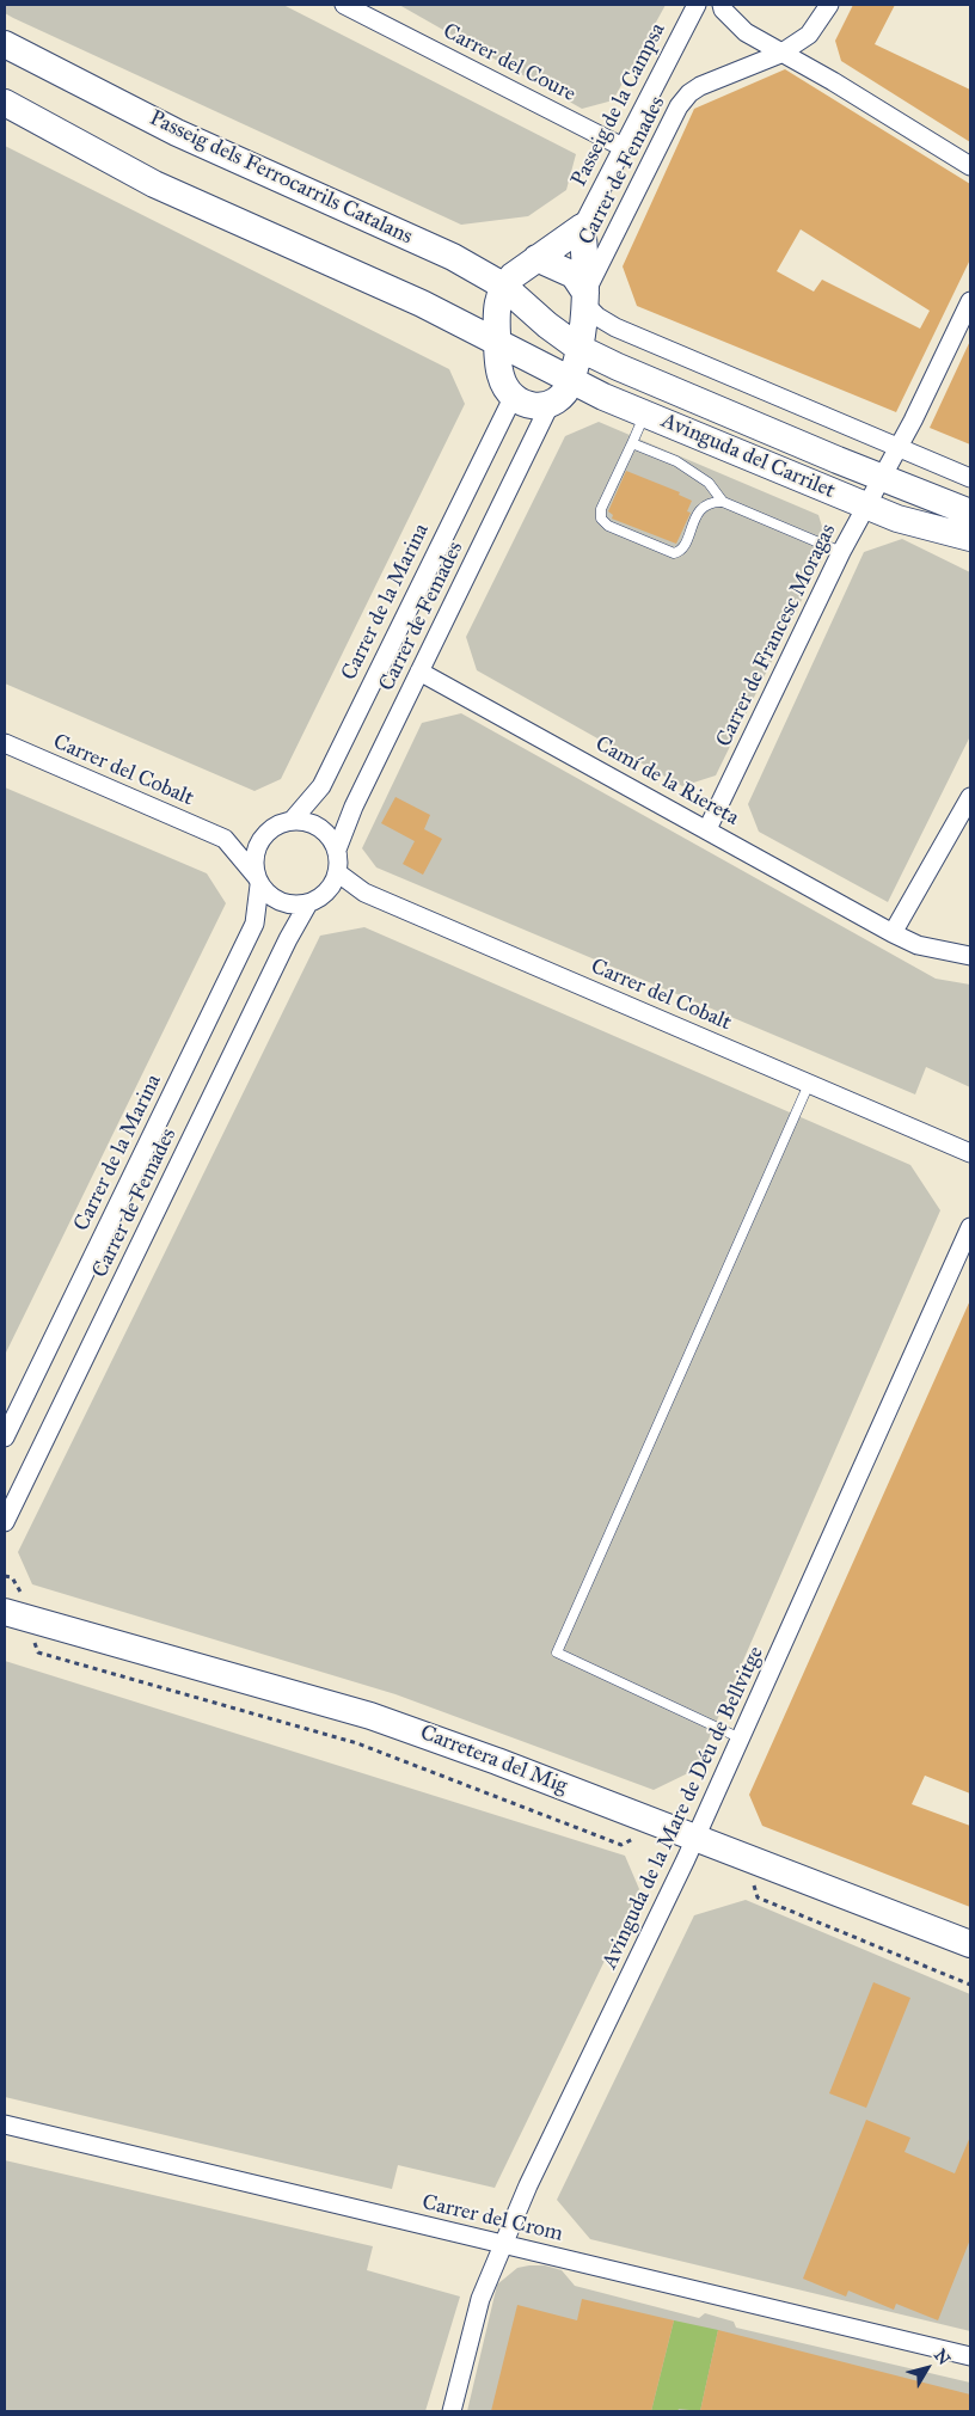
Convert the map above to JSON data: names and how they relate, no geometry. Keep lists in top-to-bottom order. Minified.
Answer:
{"streets":{"main road":["Passeig dels Ferrocarrils Catalans","Avinguda del Carrilet","Carretera del Mig"],"street":["Carrer del Coure","Passeig de la Campsa","Carrer de Femades","Carrer de la Marina","Carrer de Francesc Moragas","Carrer del Cobalt","Camí de la Riereta","Avinguda de la Mare de Déu de Bellvitge","Carrer del Crom"]},"crossings":[["Carrer del Coure","Passeig de la Campsa"],["Carrer de Femades","Carrer de la Marina"],["Carrer de Femades","Carrer del Cobalt"],["Carrer de Femades","Camí de la Riereta"],["Passeig dels Ferrocarrils Catalans","Avinguda del Carrilet"],["Avinguda del Carrilet","Carrer de Francesc Moragas"],["Carrer de la Marina","Carrer del Cobalt"],["Carrer de Francesc Moragas","Camí de la Riereta"],["Carretera del Mig","Avinguda de la Mare de Déu de Bellvitge"],["Avinguda de la Mare de Déu de Bellvitge","Carrer del Crom"]],"north":"top right"}
